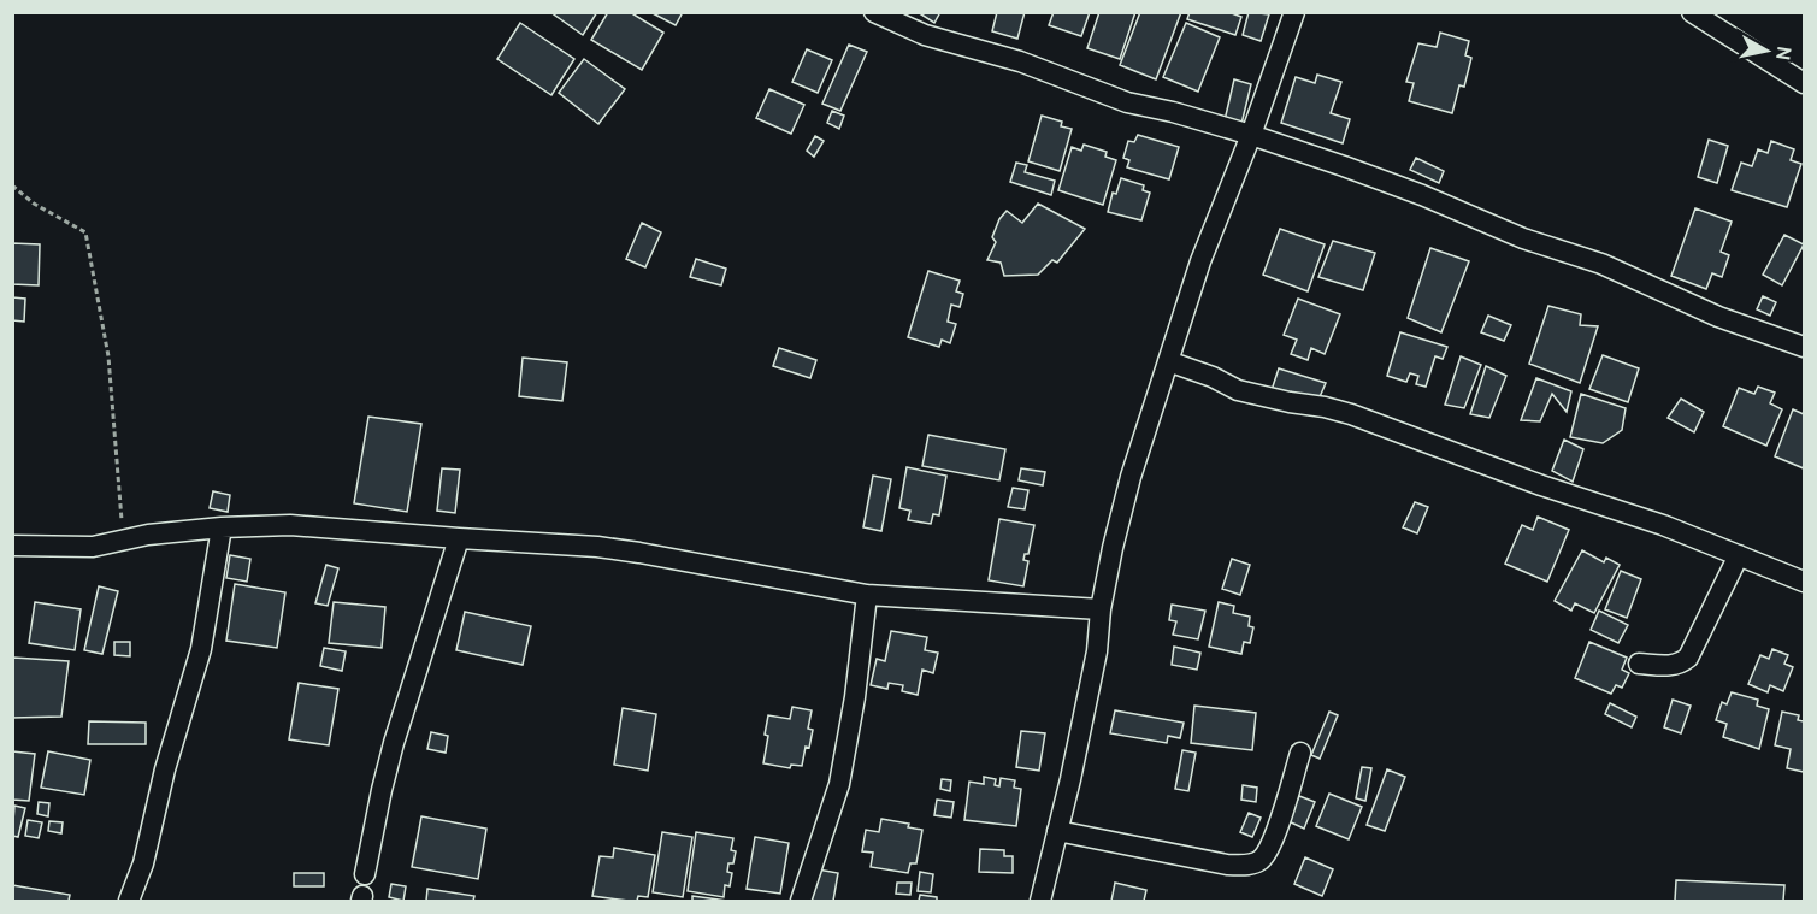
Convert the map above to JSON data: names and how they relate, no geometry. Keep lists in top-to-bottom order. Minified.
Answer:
{"north":"right"}
